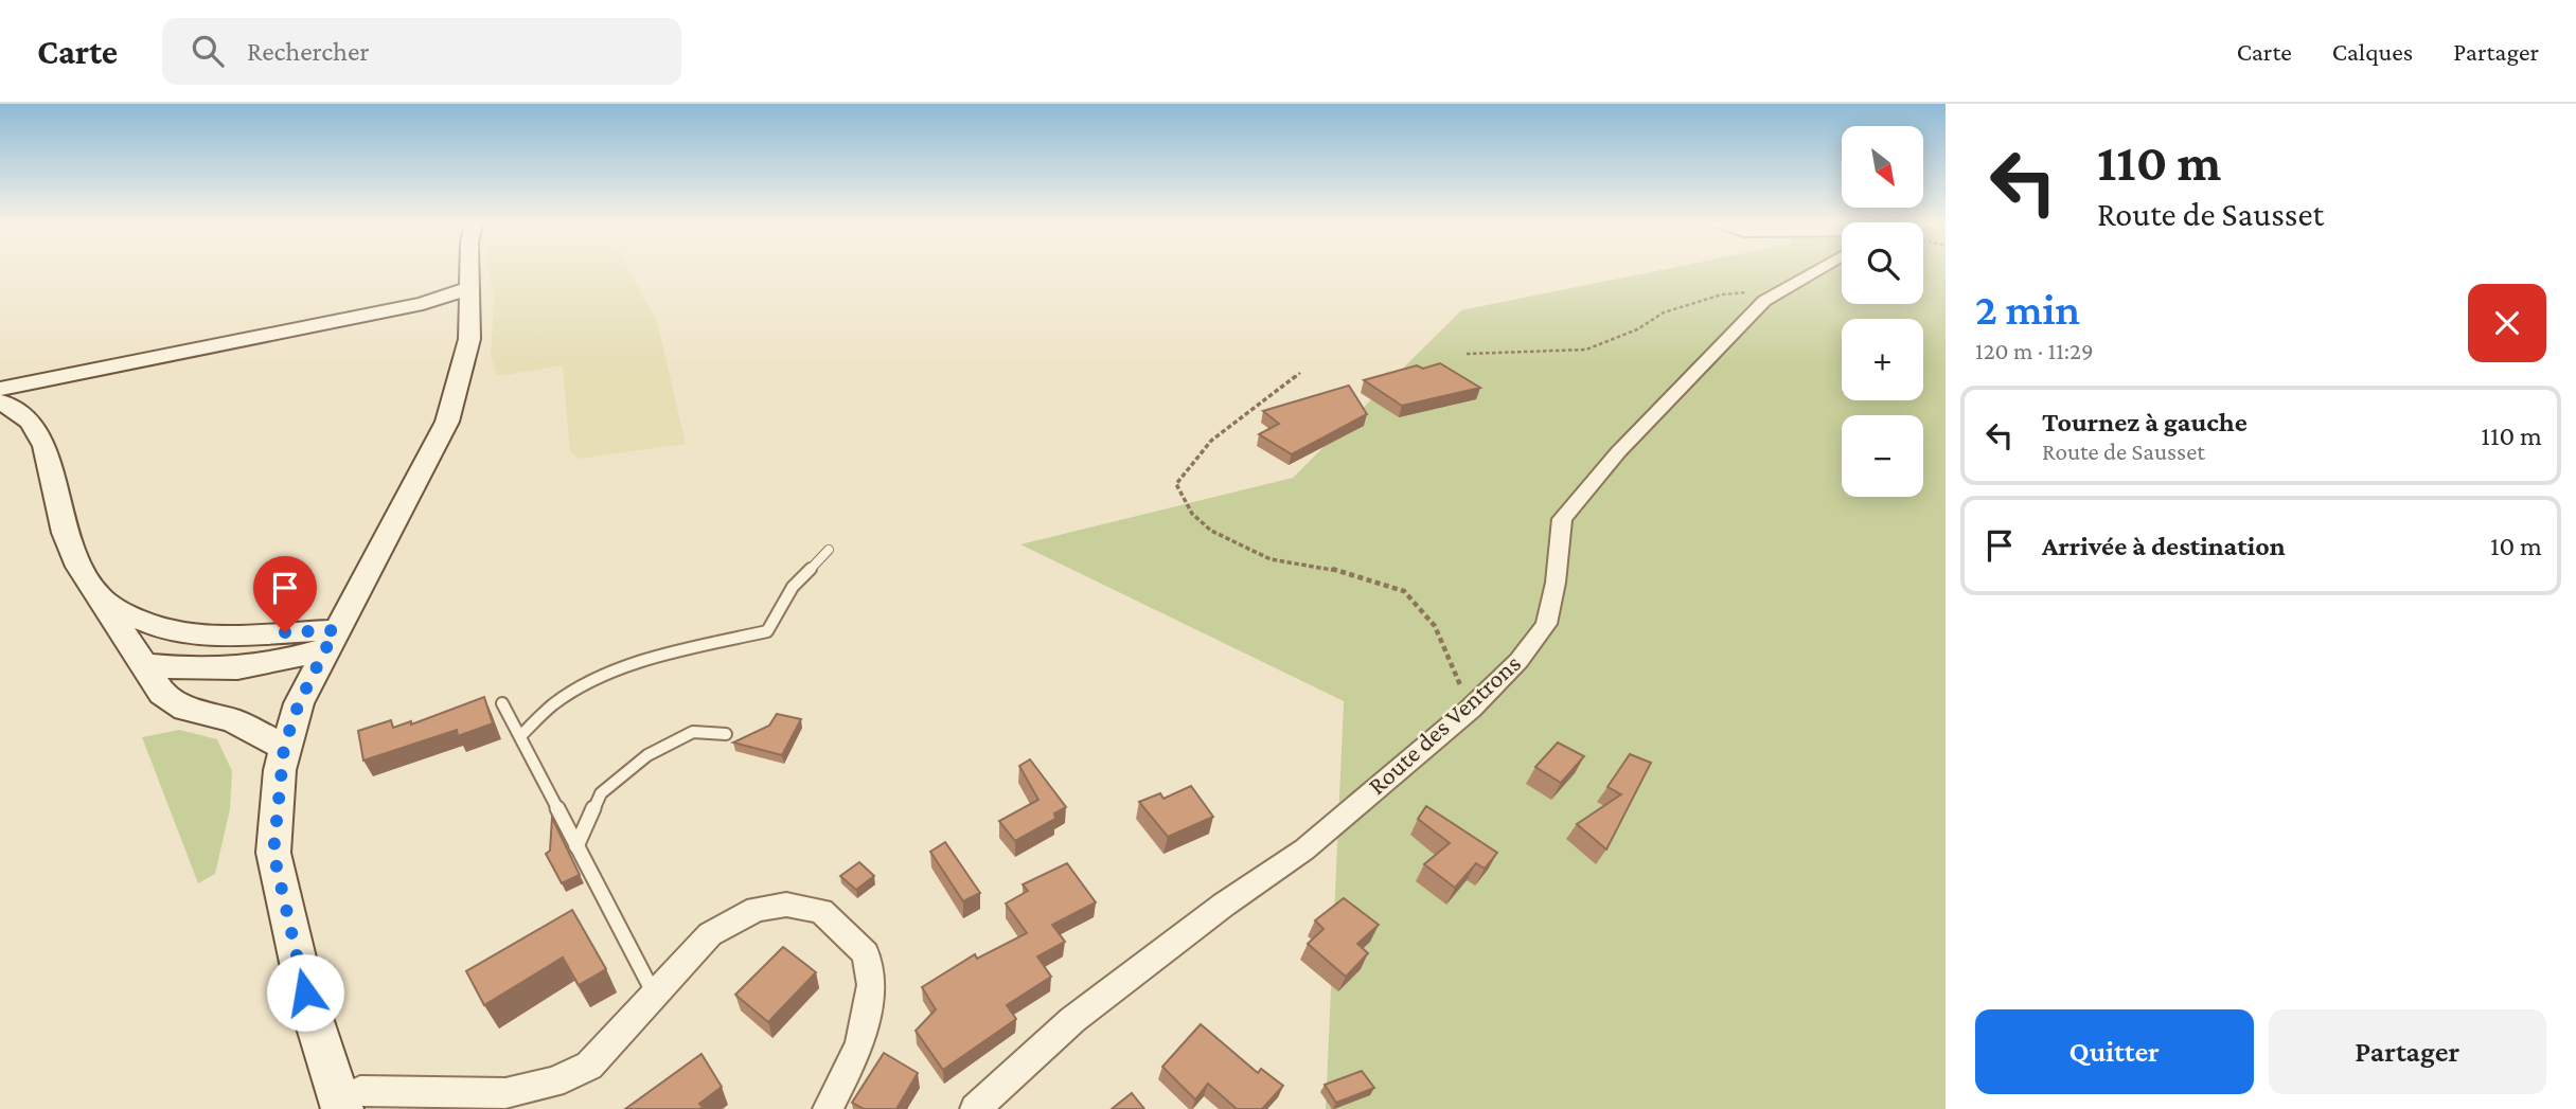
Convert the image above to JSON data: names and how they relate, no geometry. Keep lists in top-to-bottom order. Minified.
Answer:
{"streets":{"street":["Route des Ventrons"]},"north":"bottom right","page":{"header":"Carte","search":"Rechercher","nav":["Carte","Calques","Partager"],"turn":["110 m","Route de Sausset"],"map_buttons":["+","−"],"heading":["2 min","120 m · 11:29"],"list":[{"name":"Tournez à gauche","note":"Route de Sausset","value":"110 m"},{"name":"Arrivée à destination","value":"10 m"}],"buttons":["Quitter","Partager"]}}
